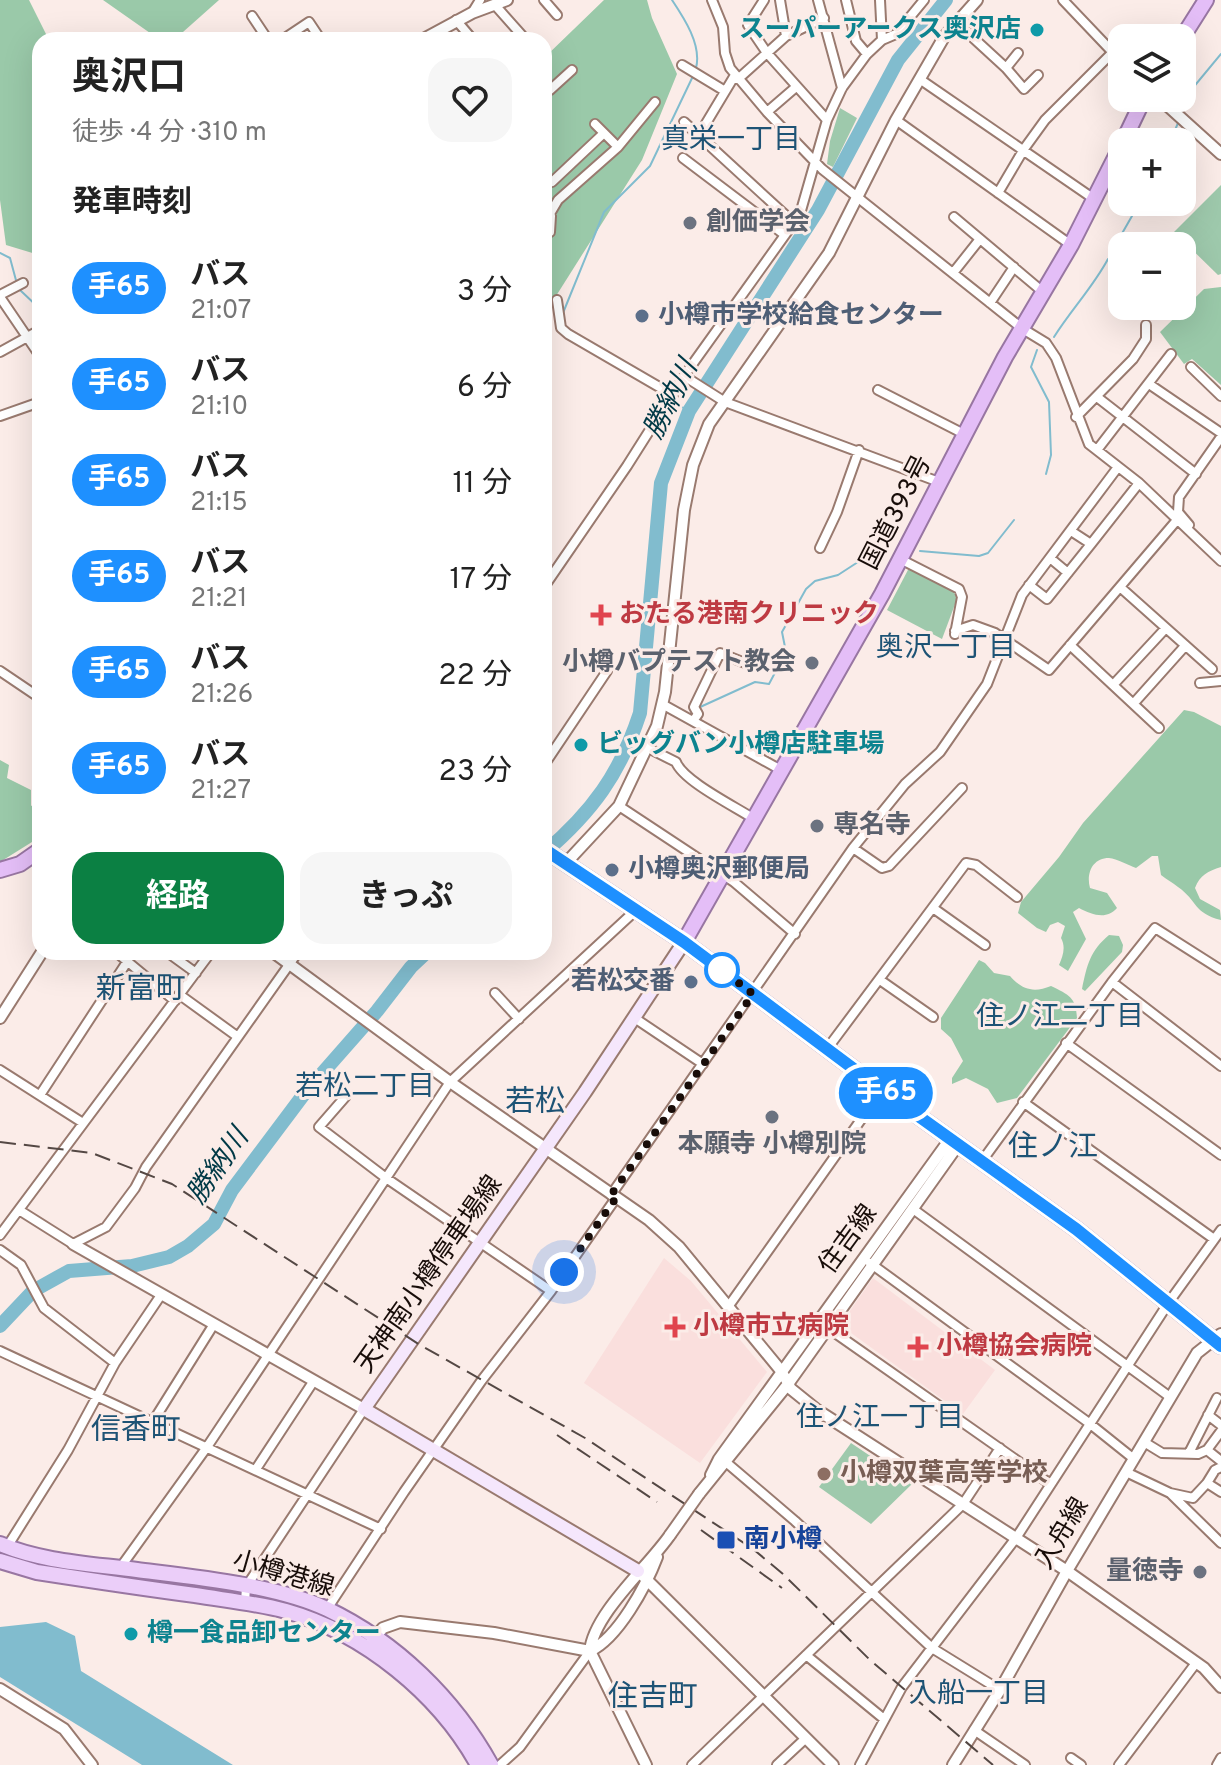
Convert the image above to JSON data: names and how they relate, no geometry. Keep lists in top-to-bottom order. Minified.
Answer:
{"streets":{"highway":["国道393号"],"main road":["天神南小樽停車場線","小樽港線"],"street":["住吉線","入舟線"]},"crossings":[["国道393号","天神南小樽停車場線"],["住吉線","天神南小樽停車場線"]],"districts":["真栄一丁目","奥沢一丁目","新富町","住ノ江二丁目","若松二丁目","若松","住ノ江","住ノ江一丁目","信香町","入船一丁目","住吉町"],"water":["勝納川"],"places":{"other":["スーパーアークス奥沢店","創価学会","小樽市学校給食センター","小樽バプテスト教会","ビッグバン小樽店駐車場","専名寺","小樽奥沢郵便局","若松交番","本願寺 小樽別院","小樽双葉高等学校","量徳寺","樽一食品卸センター"],"health":["おたる港南クリニック","小樽市立病院","小樽協会病院"],"transit":["南小樽"]},"lines":["bus line 手65"],"page":{"on_map":"手65","map_buttons":["+","−"],"heading":[["奥沢口","徒歩 · 4 分 · 310 m"],"発車時刻"],"list":[{"mark":"手65","name":"バス","note":"21:07","value":"3 分"},{"mark":"手65","name":"バス","note":"21:10","value":"6 分"},{"mark":"手65","name":"バス","note":"21:15","value":"11 分"},{"mark":"手65","name":"バス","note":"21:21","value":"17 分"},{"mark":"手65","name":"バス","note":"21:26","value":"22 分"},{"mark":"手65","name":"バス","note":"21:27","value":"23 分"}],"buttons":["経路","きっぷ"]}}
